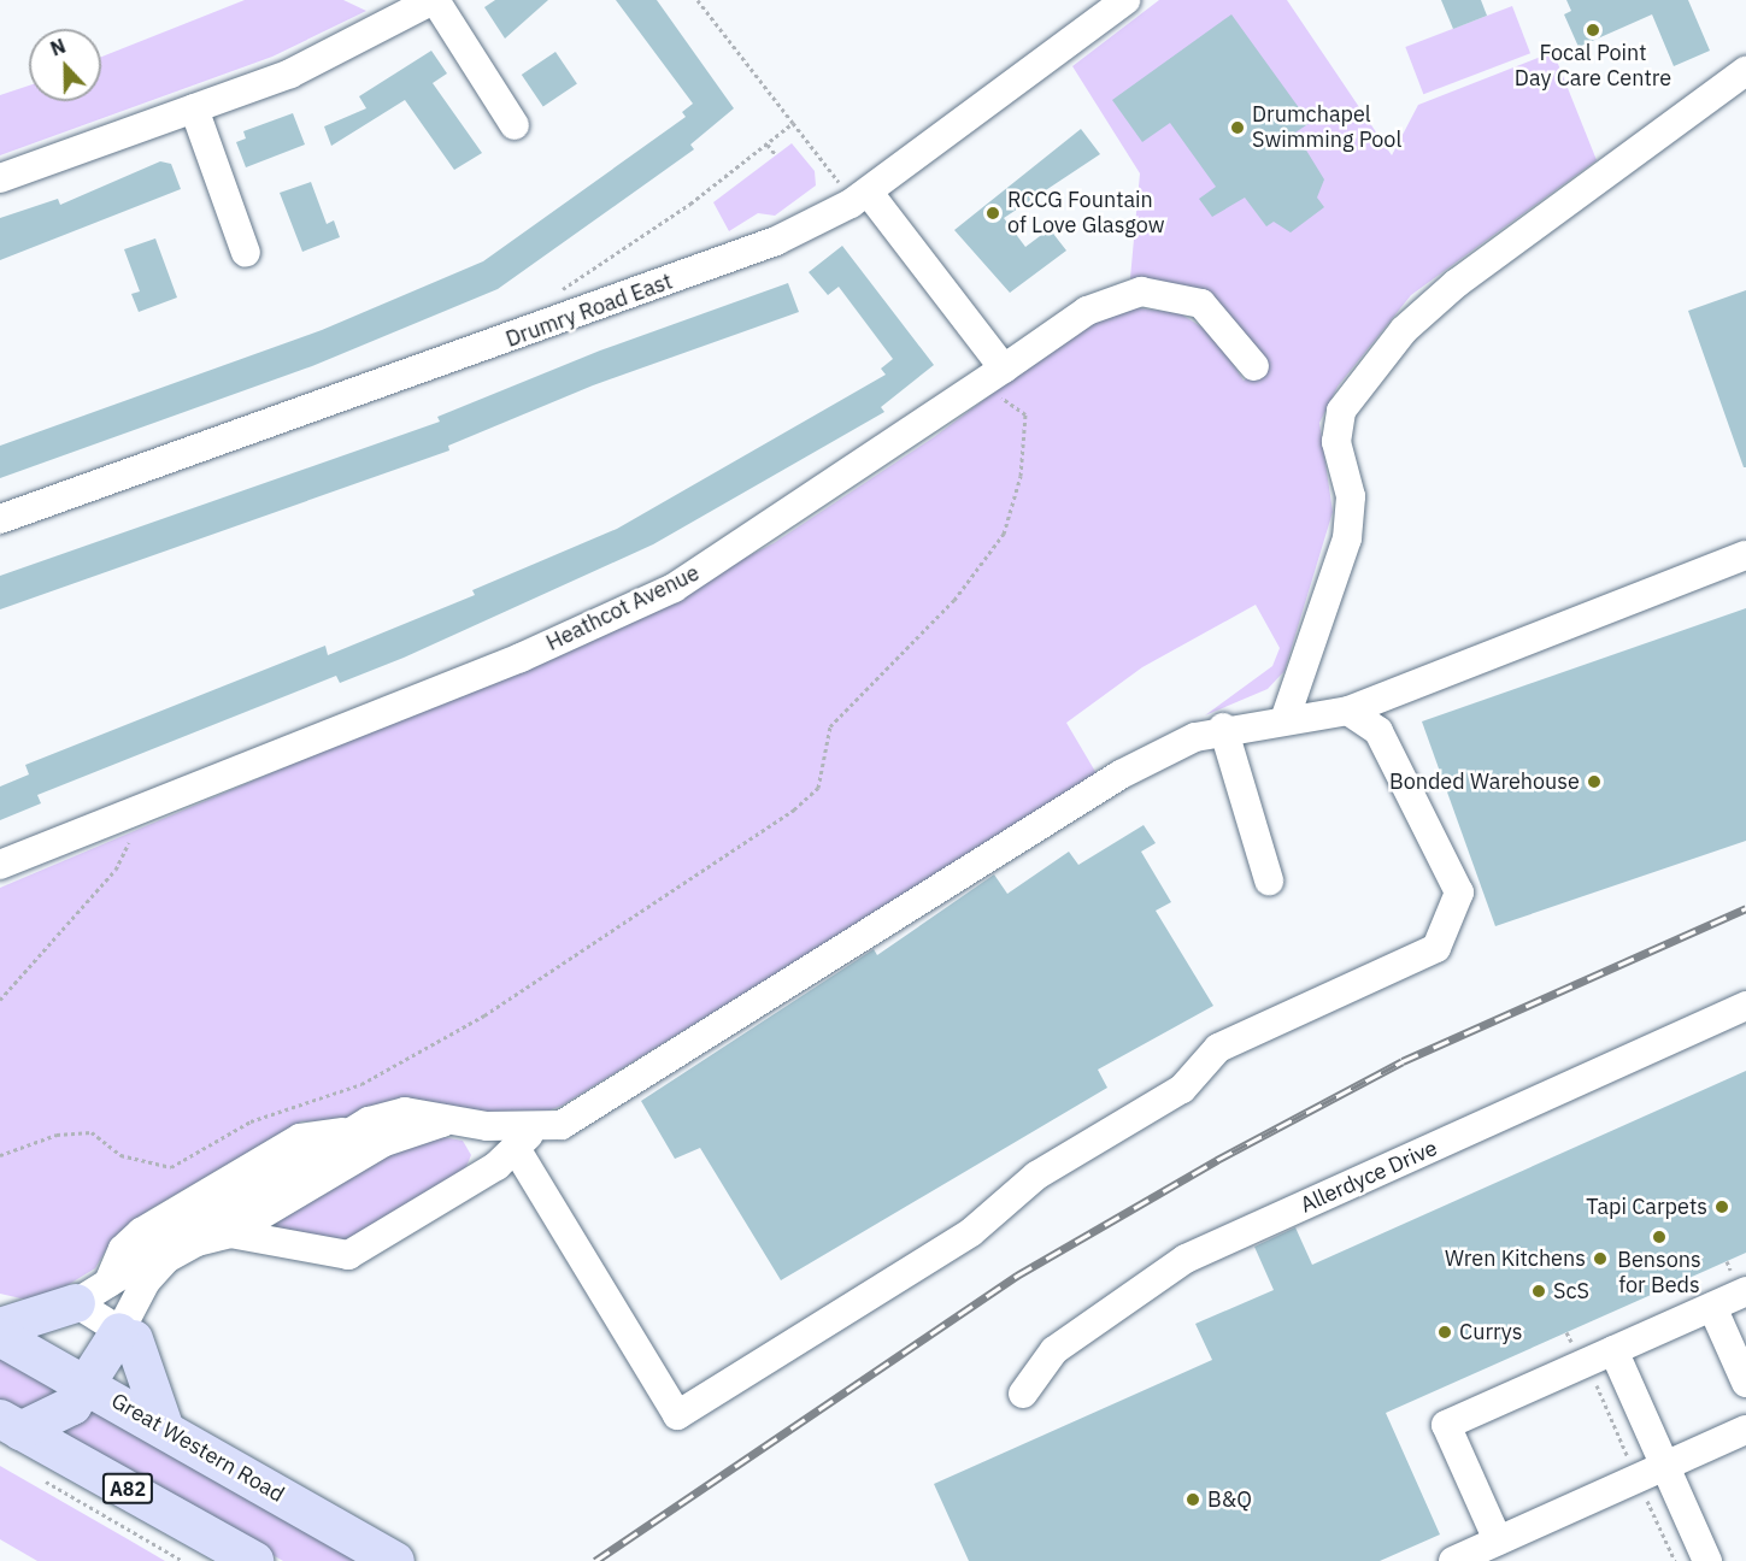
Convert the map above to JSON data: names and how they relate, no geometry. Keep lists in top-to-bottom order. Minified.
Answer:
{"streets":{"main road":["Great Western Road","A82"],"street":["Drumry Road East","Heathcot Avenue","Allerdyce Drive"]},"places":["Focal Point Day Care Centre","Drumchapel Swimming Pool","RCCG Fountain of Love Glasgow","Bonded Warehouse","Tapi Carpets","Bensons for Beds","Wren Kitchens","ScS","Currys","B&Q"],"north":"top"}
